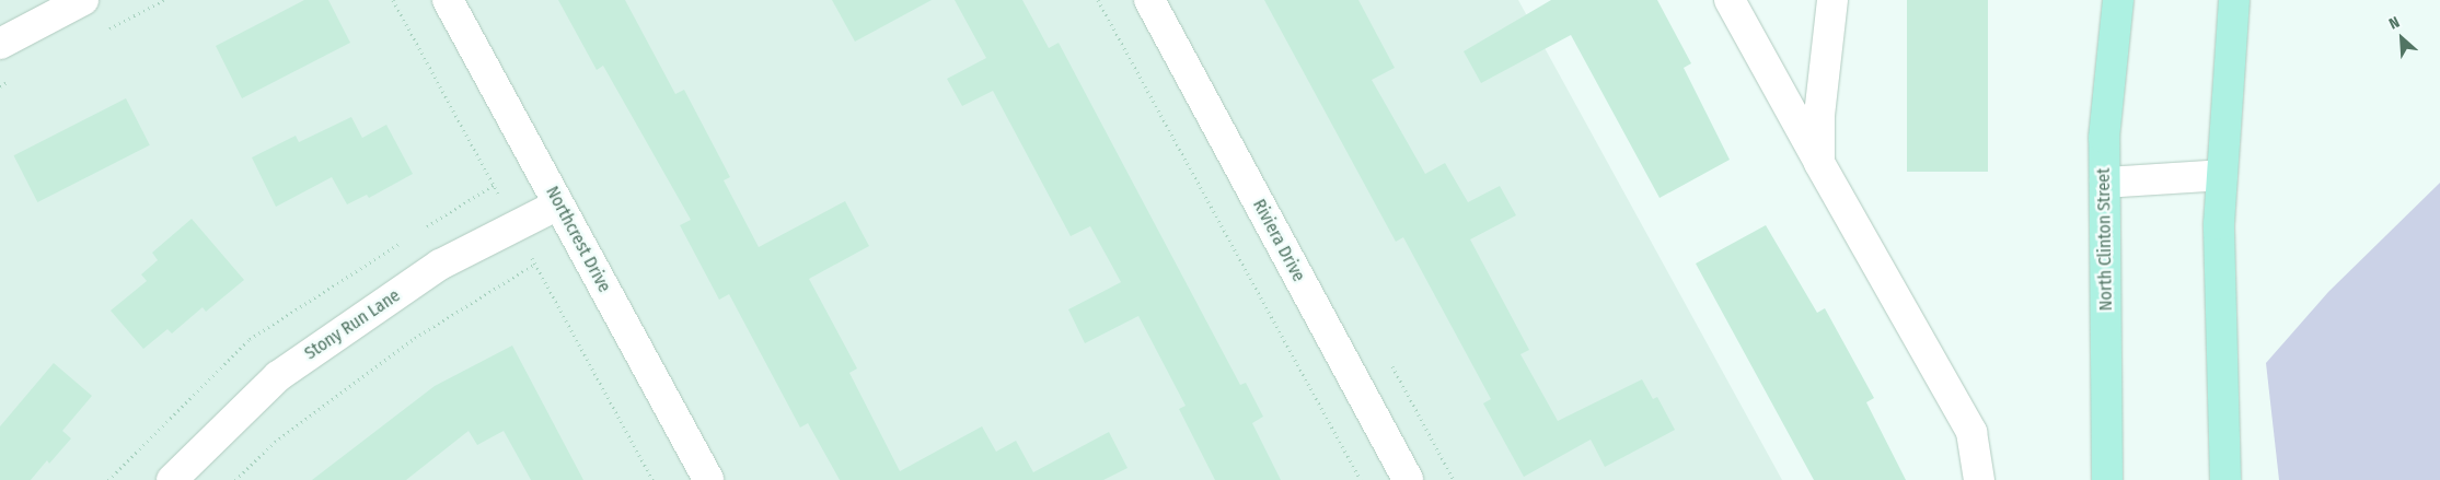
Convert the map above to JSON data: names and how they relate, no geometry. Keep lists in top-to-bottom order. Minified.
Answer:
{"streets":{"main road":["North Clinton Street"],"street":["Northcrest Drive","Riviera Drive","Stony Run Lane"]},"crossings":[["Northcrest Drive","Stony Run Lane"]],"north":"top left"}
